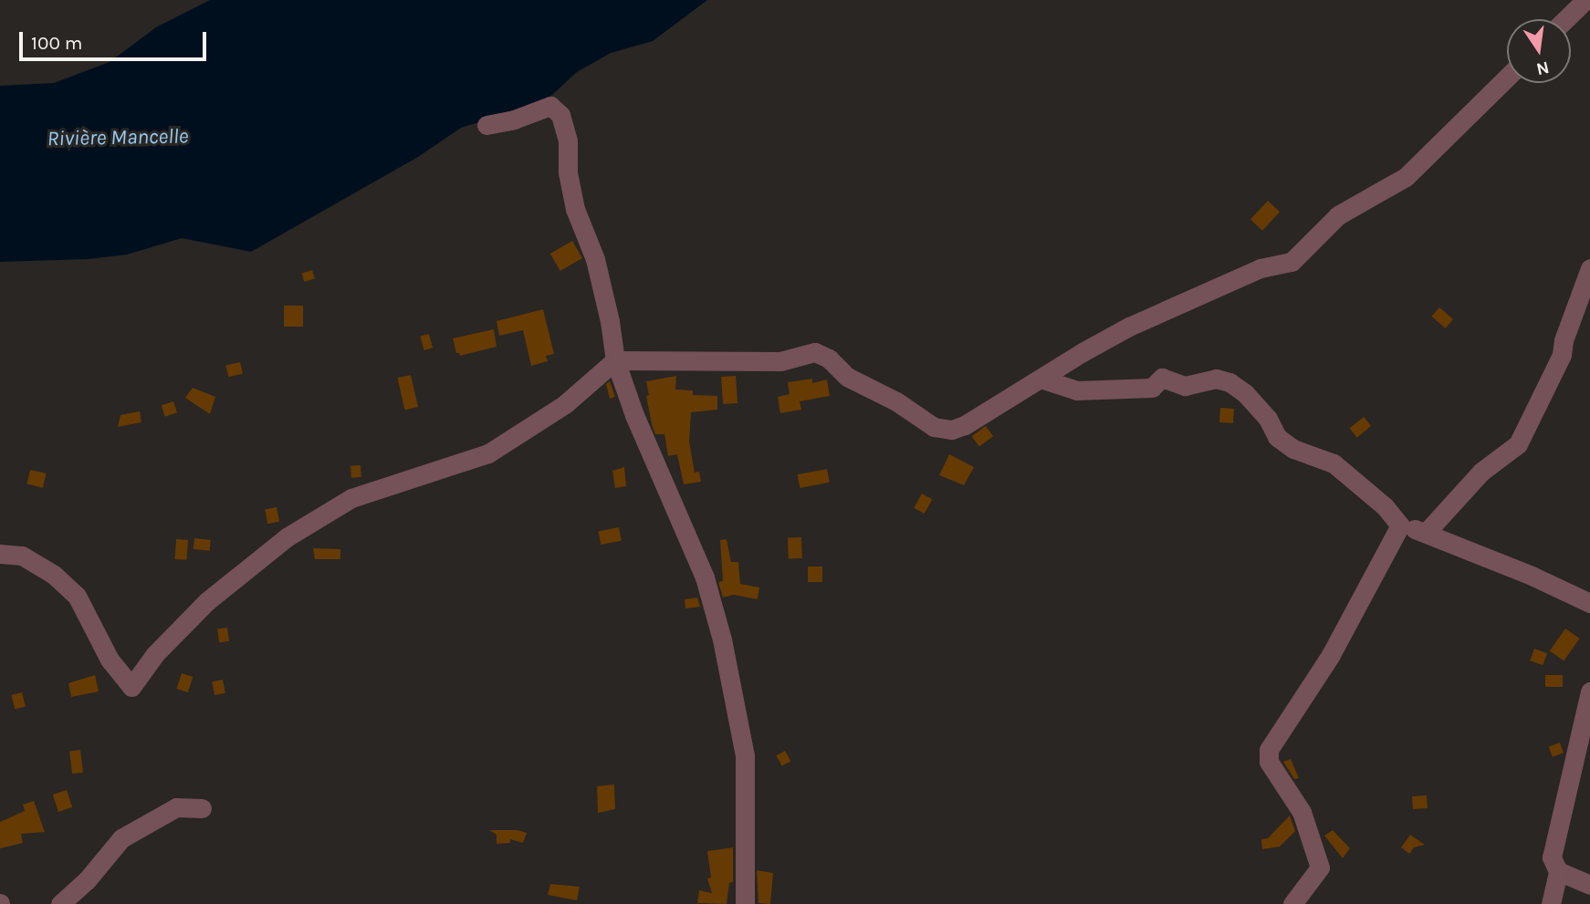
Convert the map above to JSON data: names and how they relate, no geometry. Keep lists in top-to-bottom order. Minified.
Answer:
{"water":["Rivière Mancelle"],"scale_bar":"100 m","north":"bottom"}
